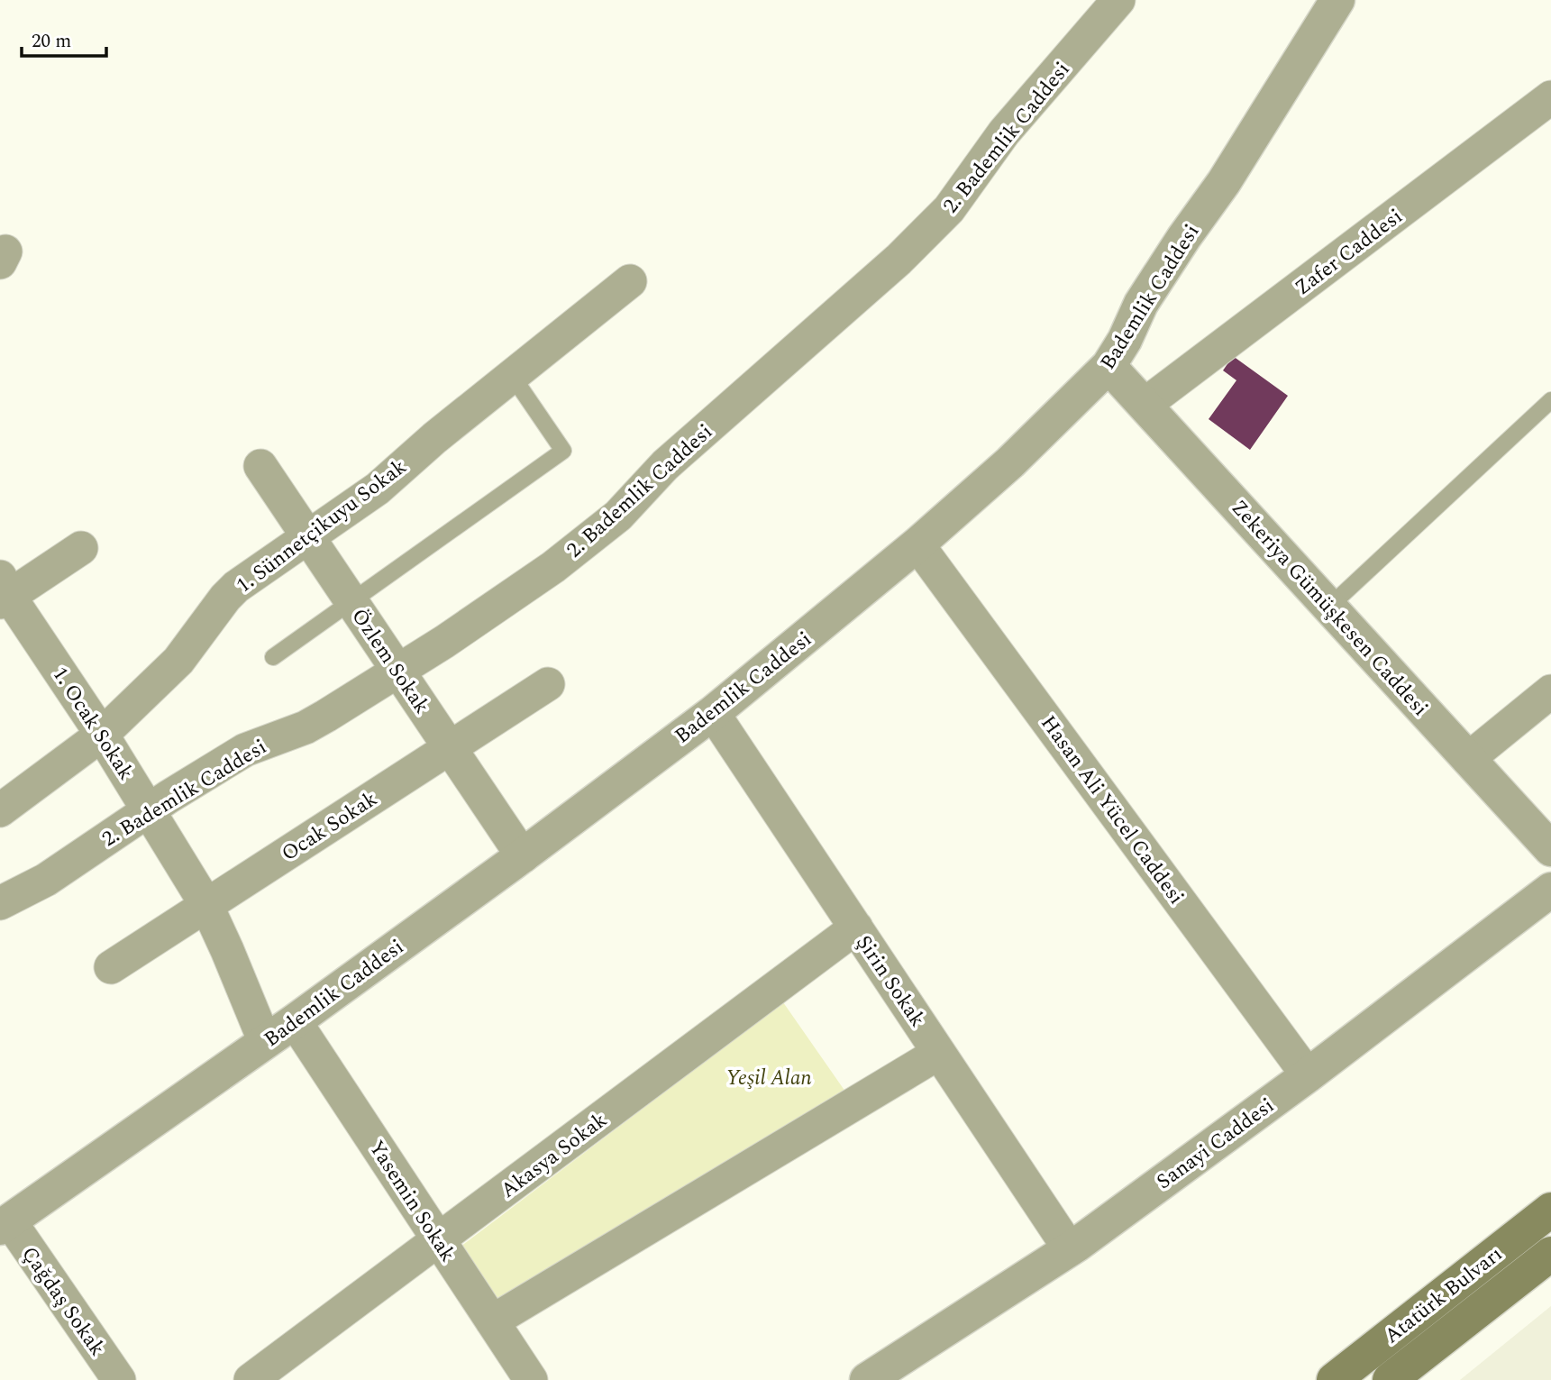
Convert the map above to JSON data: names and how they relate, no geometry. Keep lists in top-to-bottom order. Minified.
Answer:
{"streets":{"main road":["Atatürk Bulvarı"],"street":["2. Bademlik Caddesi","Zafer Caddesi","Bademlik Caddesi","1. Sünnetçikuyu Sokak","Zekeriya Gümüşkesen Caddesi","Özlem Sokak","1. Ocak Sokak","Hasan Ali Yücel Caddesi","Ocak Sokak","Şirin Sokak","Sanayi Caddesi","Akasya Sokak","Yasemin Sokak","Çağdaş Sokak"]},"crossings":[["2. Bademlik Caddesi","Özlem Sokak"],["2. Bademlik Caddesi","1. Ocak Sokak"],["Zafer Caddesi","Zekeriya Gümüşkesen Caddesi"],["Bademlik Caddesi","Zekeriya Gümüşkesen Caddesi"],["Bademlik Caddesi","Özlem Sokak"],["Bademlik Caddesi","1. Ocak Sokak"],["Bademlik Caddesi","Hasan Ali Yücel Caddesi"],["Bademlik Caddesi","Şirin Sokak"],["Bademlik Caddesi","Yasemin Sokak"],["Bademlik Caddesi","Çağdaş Sokak"],["1. Sünnetçikuyu Sokak","Özlem Sokak"],["1. Sünnetçikuyu Sokak","1. Ocak Sokak"],["Özlem Sokak","Ocak Sokak"],["1. Ocak Sokak","Ocak Sokak"],["Hasan Ali Yücel Caddesi","Sanayi Caddesi"],["Şirin Sokak","Sanayi Caddesi"],["Şirin Sokak","Akasya Sokak"],["Akasya Sokak","Yasemin Sokak"]],"parks":["Yeşil Alan"],"scale_bar":"20 m"}
